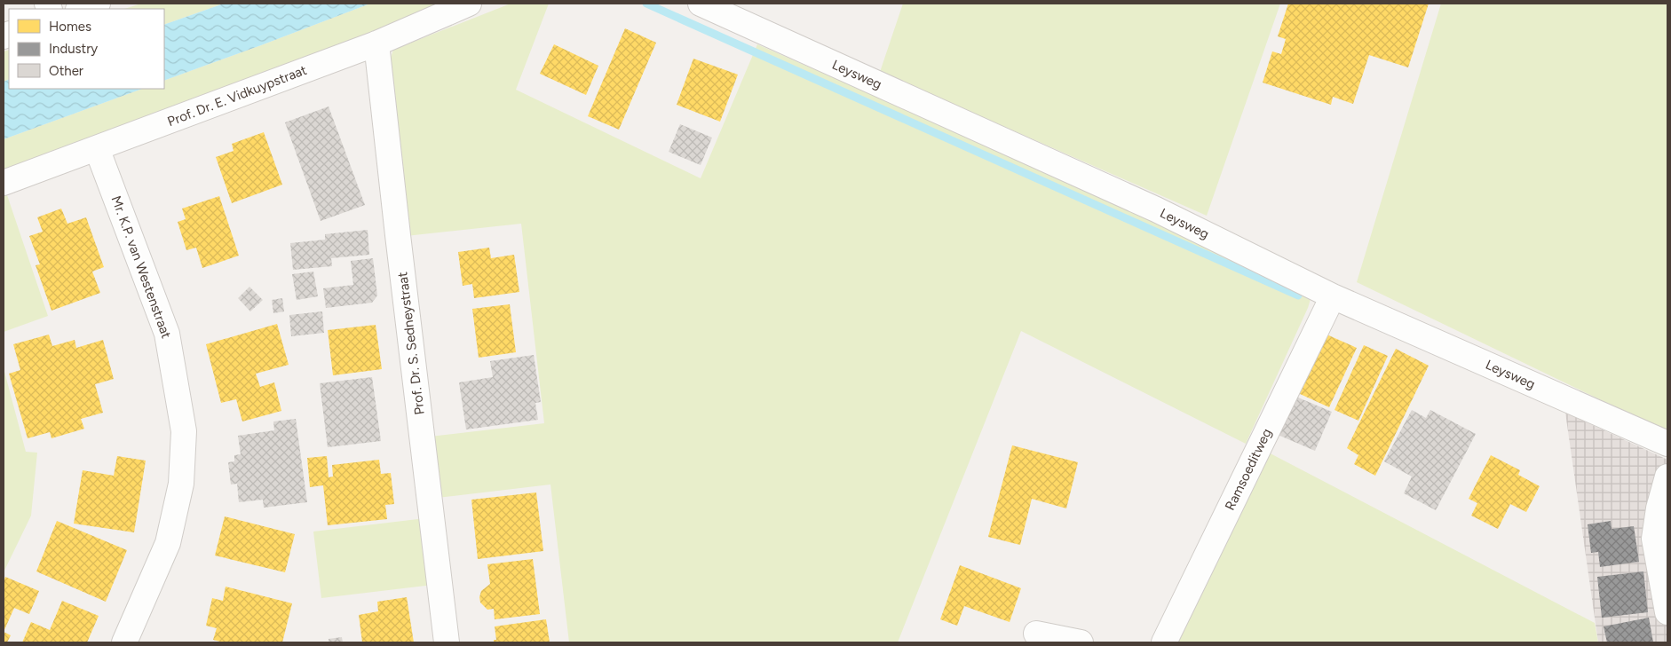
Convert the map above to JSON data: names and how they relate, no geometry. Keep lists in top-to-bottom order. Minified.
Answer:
{"streets":{"street":["Leysweg","Prof. Dr. E. Vidkuypstraat","Mr. K.P. van Westenstraat","Prof. Dr. S. Sedneystraat","Ramsoeditweg"]},"crossings":[["Leysweg","Ramsoeditweg"],["Prof. Dr. E. Vidkuypstraat","Mr. K.P. van Westenstraat"],["Prof. Dr. E. Vidkuypstraat","Prof. Dr. S. Sedneystraat"]],"legend":["Homes","Industry","Other"]}
